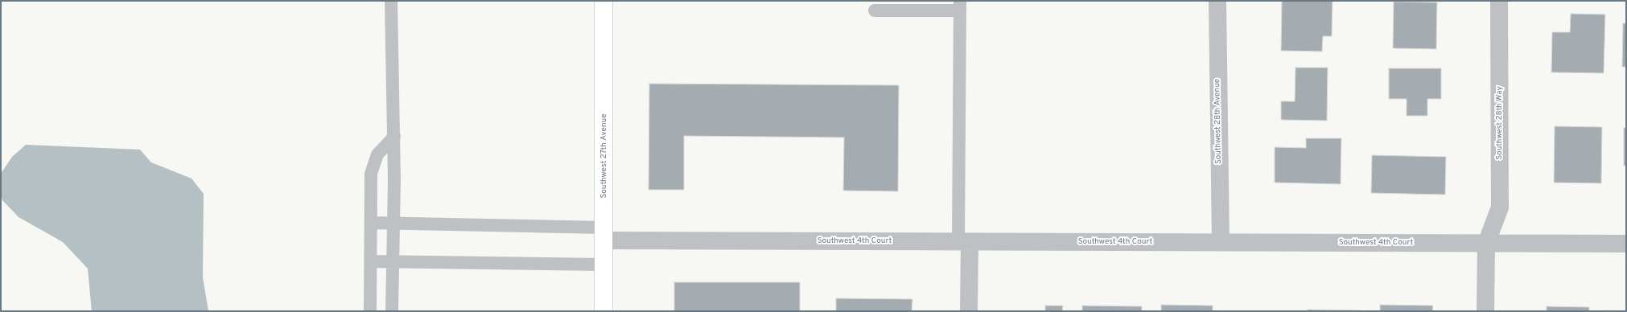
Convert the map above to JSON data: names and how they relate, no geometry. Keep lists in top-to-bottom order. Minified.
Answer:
{"streets":{"street":["Southwest 28th Avenue","Southwest 28th Way","Southwest 27th Avenue","Southwest 4th Court"]},"crossings":[["Southwest 28th Avenue","Southwest 4th Court"],["Southwest 28th Way","Southwest 4th Court"],["Southwest 27th Avenue","Southwest 4th Court"]]}
